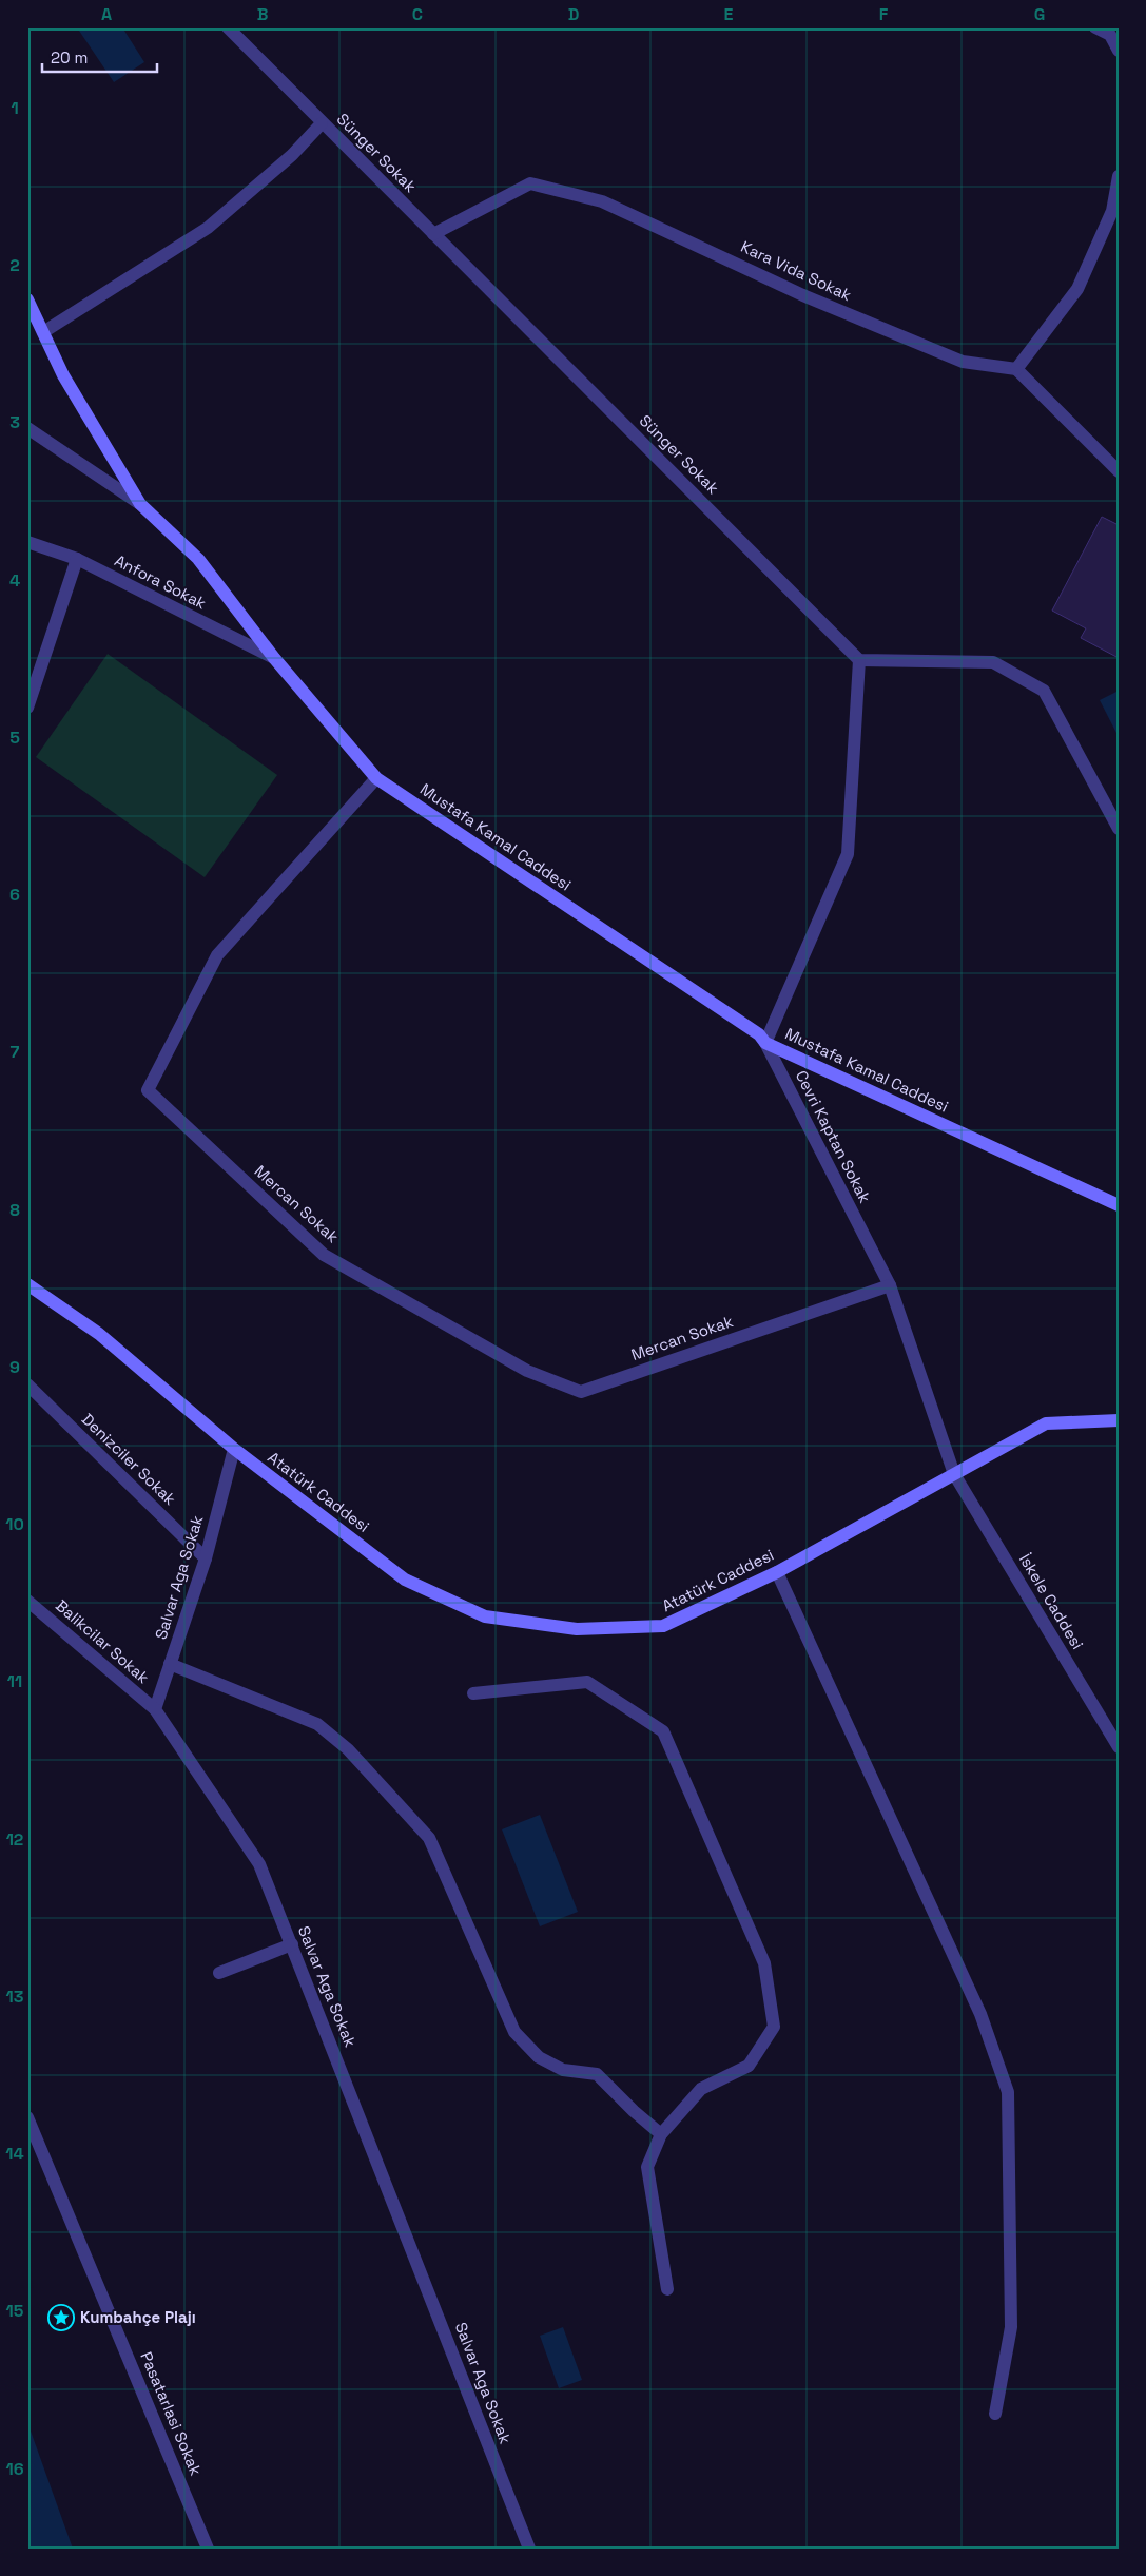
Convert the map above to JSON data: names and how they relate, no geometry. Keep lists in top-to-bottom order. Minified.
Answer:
{"streets":{"street":["Sünger Sokak","Kara Vida Sokak","Anfora Sokak","Mustafa Kamal Caddesi","Cevri Kaptan Sokak","Mercan Sokak","Denizciler Sokak","Atatürk Caddesi","Salvar Aga Sokak","İskele Caddesi","Balikcilar Sokak","Pasatarlasi Sokak"]},"crossings":[["Sünger Sokak","Kara Vida Sokak"],["Anfora Sokak","Mustafa Kamal Caddesi"],["Mustafa Kamal Caddesi","Cevri Kaptan Sokak"],["Mustafa Kamal Caddesi","Mercan Sokak"],["Cevri Kaptan Sokak","Mercan Sokak"],["Cevri Kaptan Sokak","Atatürk Caddesi"],["Cevri Kaptan Sokak","İskele Caddesi"],["Denizciler Sokak","Salvar Aga Sokak"],["Atatürk Caddesi","Salvar Aga Sokak"],["Atatürk Caddesi","İskele Caddesi"],["Salvar Aga Sokak","Balikcilar Sokak"]],"places":{"place":["Kumbahçe Plajı"]},"scale_bar":"20 m","grid":{"columns":["A","B","C","D","E","F","G"],"rows":["1","2","3","4","5","6","7","8","9","10","11","12","13","14","15","16"]}}
